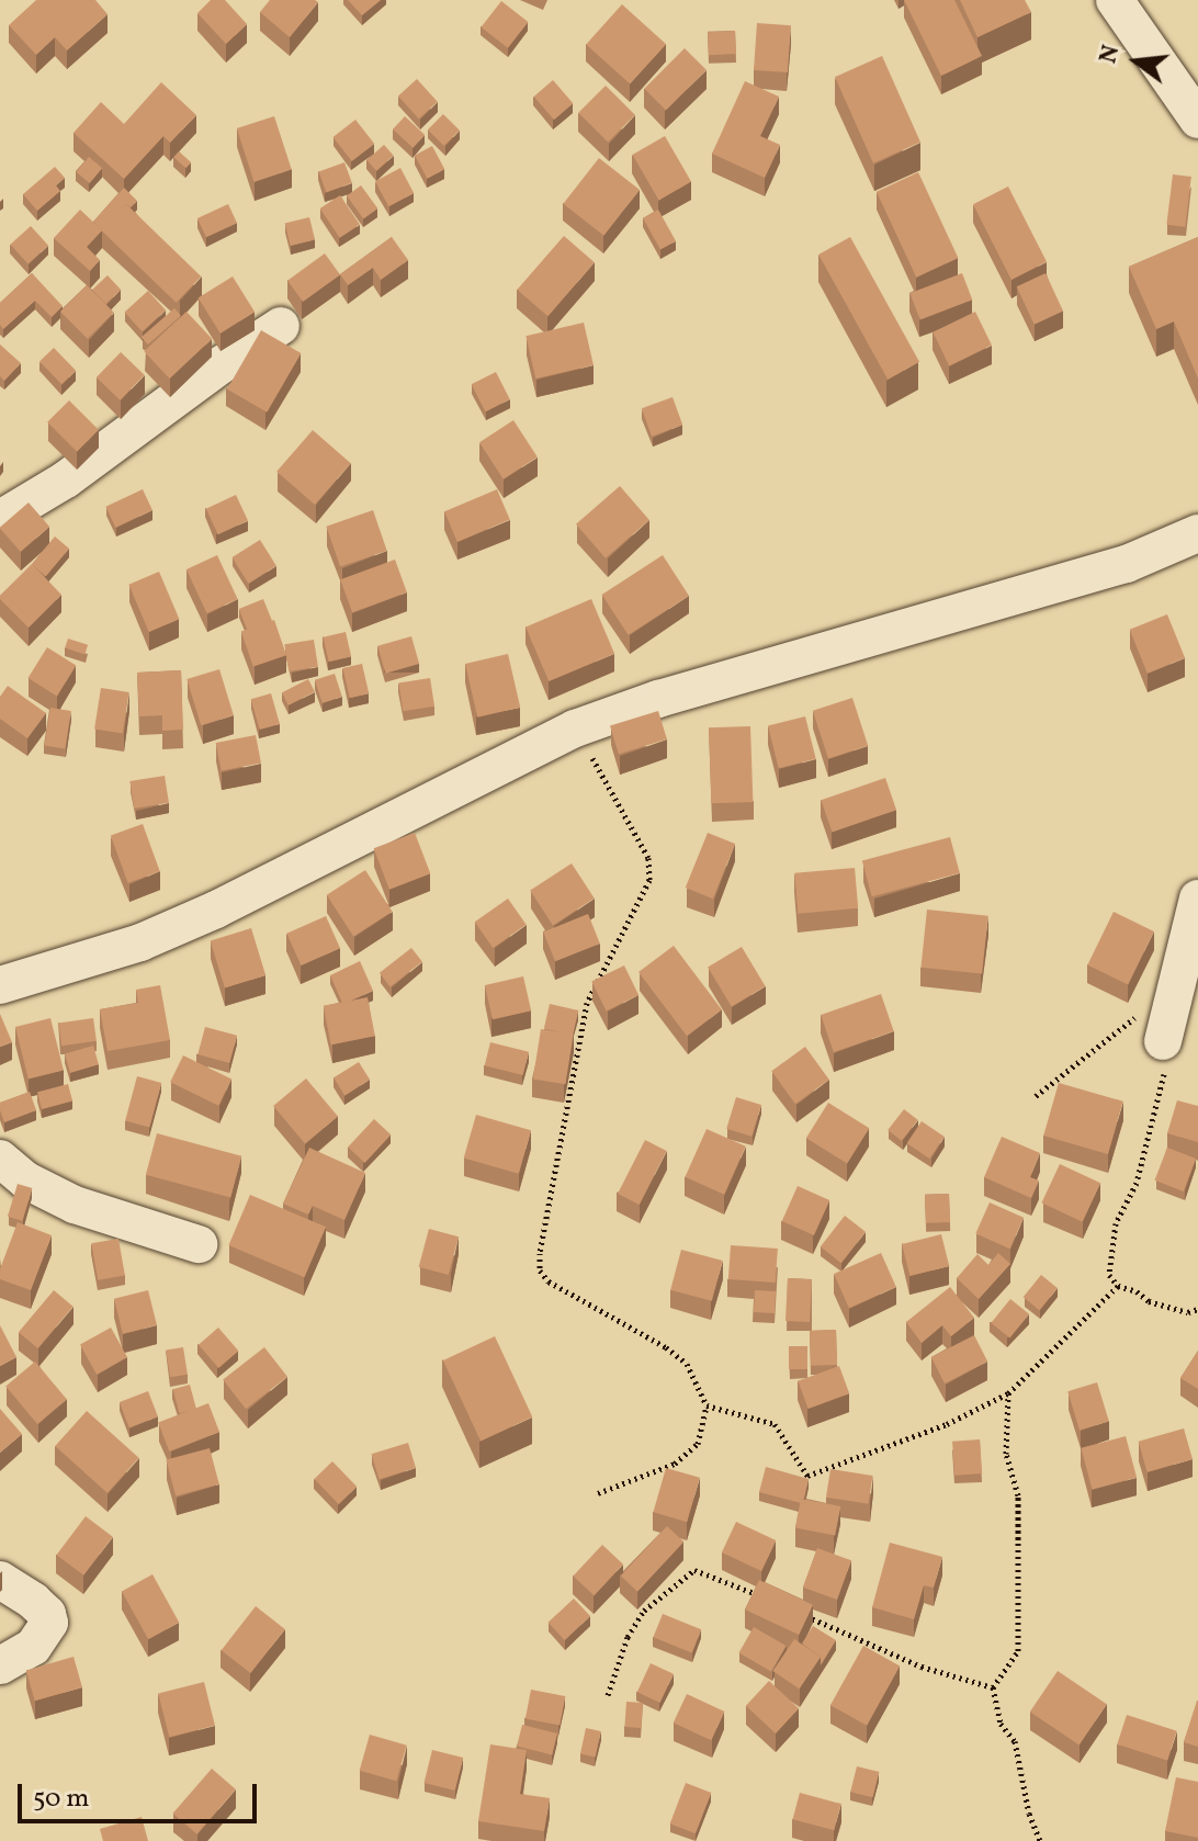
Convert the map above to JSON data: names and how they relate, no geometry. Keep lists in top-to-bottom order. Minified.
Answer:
{"scale_bar":"50 m","north":"left"}
